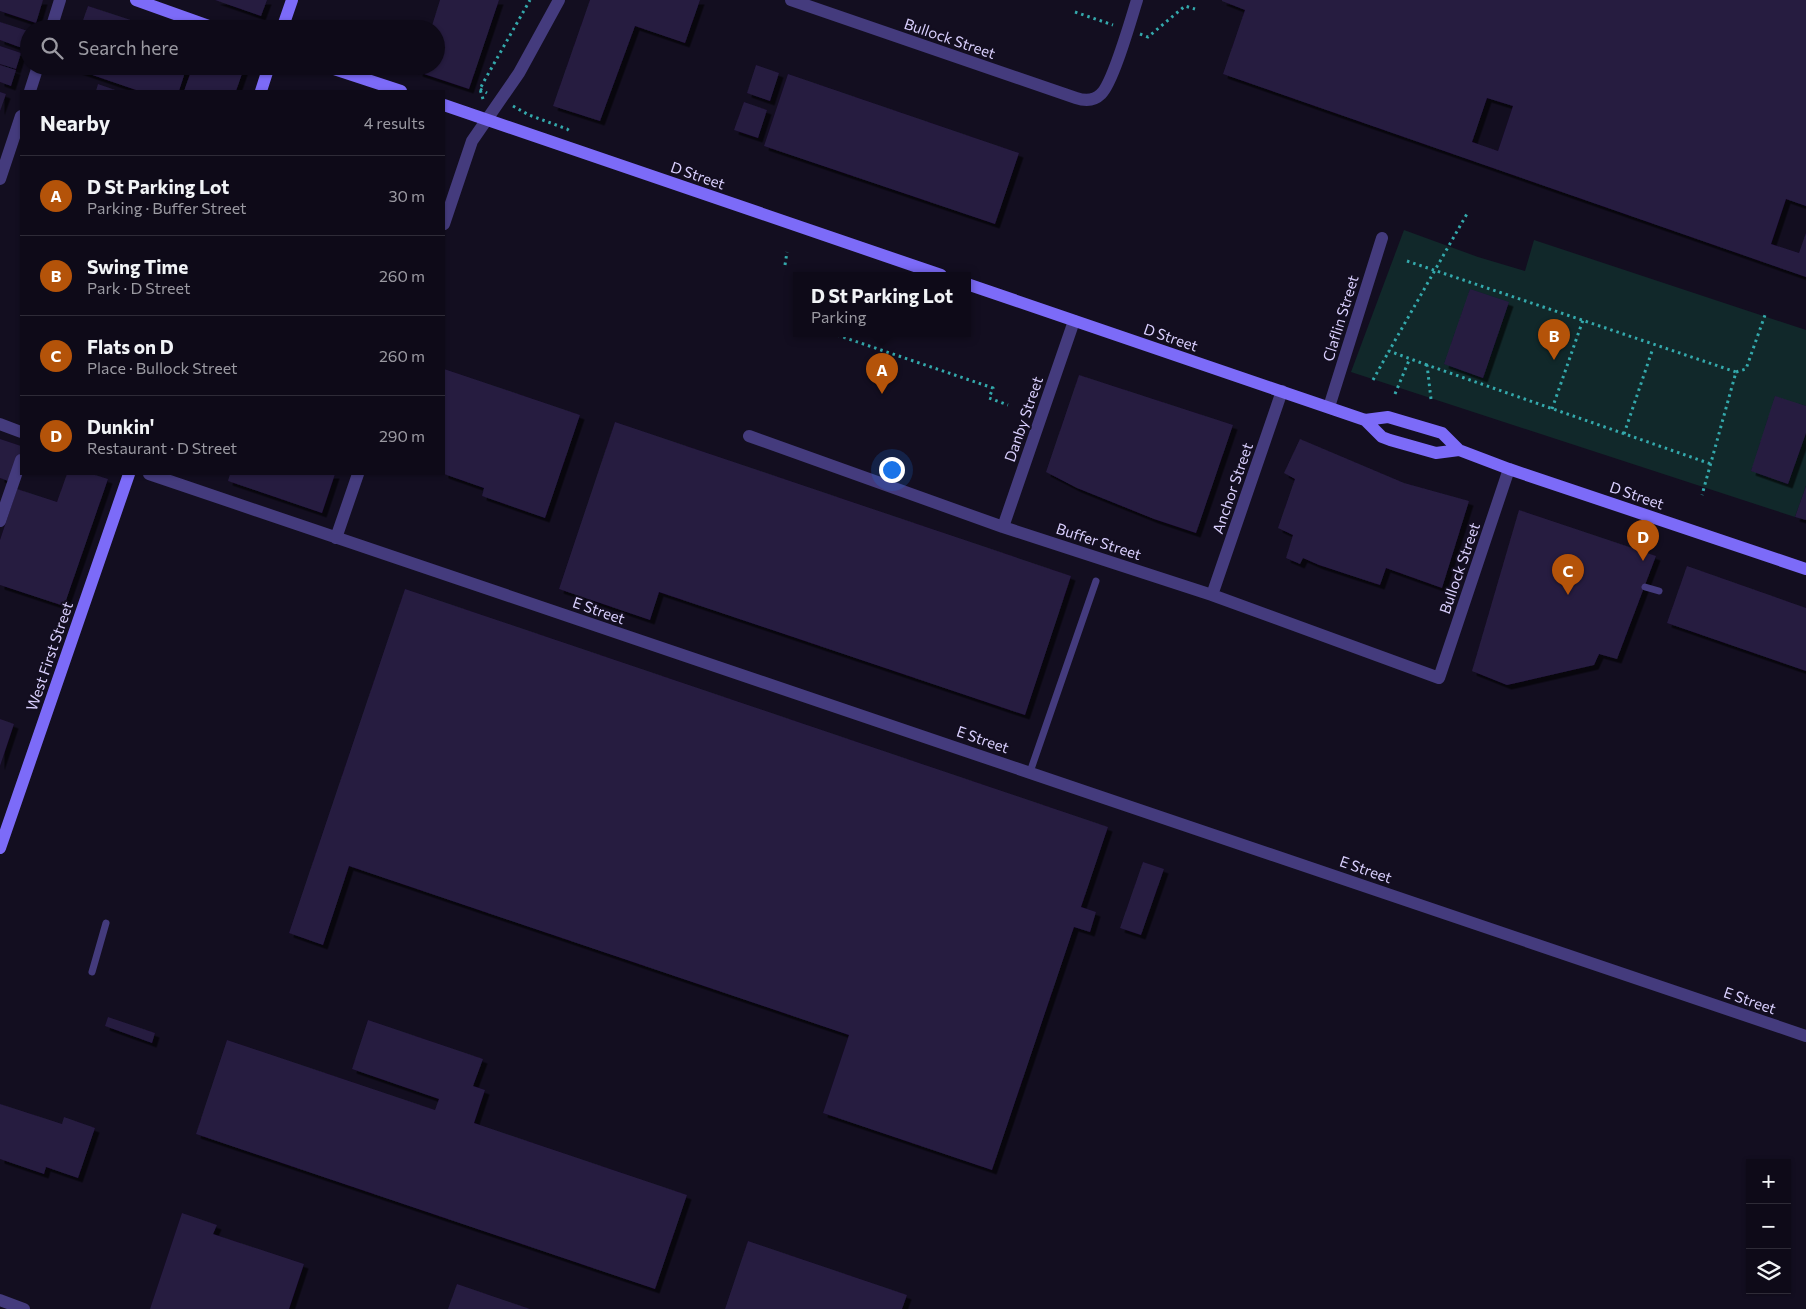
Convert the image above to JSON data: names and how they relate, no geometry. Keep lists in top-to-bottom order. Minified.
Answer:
{"streets":{"main road":["D Street","West First Street"],"street":["Bullock Street","Claflin Street","Danby Street","Anchor Street","Buffer Street","E Street"]},"crossings":[["Bullock Street","D Street"],["Bullock Street","Buffer Street"],["D Street","Claflin Street"],["D Street","Danby Street"],["D Street","Anchor Street"],["Danby Street","Buffer Street"],["Anchor Street","Buffer Street"]],"page":{"search":"Search here","heading":["Nearby","4 results"],"list":[{"mark":"A","name":"D St Parking Lot","note":"Parking · Buffer Street","value":"30 m"},{"mark":"B","name":"Swing Time","note":"Park · D Street","value":"260 m"},{"mark":"C","name":"Flats on D","note":"Place · Bullock Street","value":"260 m"},{"mark":"D","name":"Dunkin'","note":"Restaurant · D Street","value":"290 m"}],"popup":["D St Parking Lot","Parking"],"pins":["B","A","D","C"],"map_buttons":["+","−"]}}
